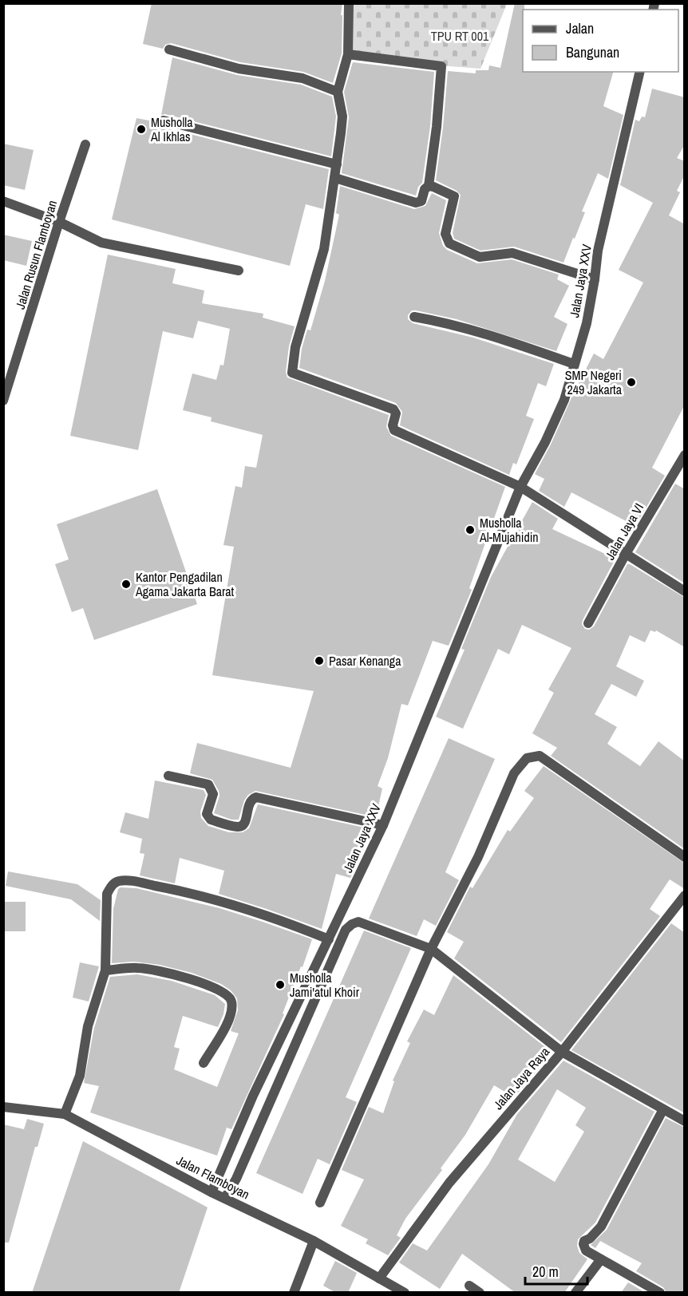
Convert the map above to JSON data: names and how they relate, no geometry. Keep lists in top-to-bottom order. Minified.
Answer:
{"streets":{"street":["Jalan Rusun Flamboyan","Jalan Jaya XXV","Jalan Jaya VI","Jalan Jaya Raya","Jalan Flamboyan"]},"crossings":[["Jalan Jaya XXV","Jalan Flamboyan"],["Jalan Jaya Raya","Jalan Flamboyan"]],"parks":["TPU RT 001"],"places":["Musholla Al Ikhlas","SMP Negeri 249 Jakarta","Musholla Al-Mujahidin","Kantor Pengadilan Agama Jakarta Barat","Pasar Kenanga","Musholla Jami'atul Khoir"],"legend":["Jalan","Bangunan"],"scale_bar":"20 m"}
